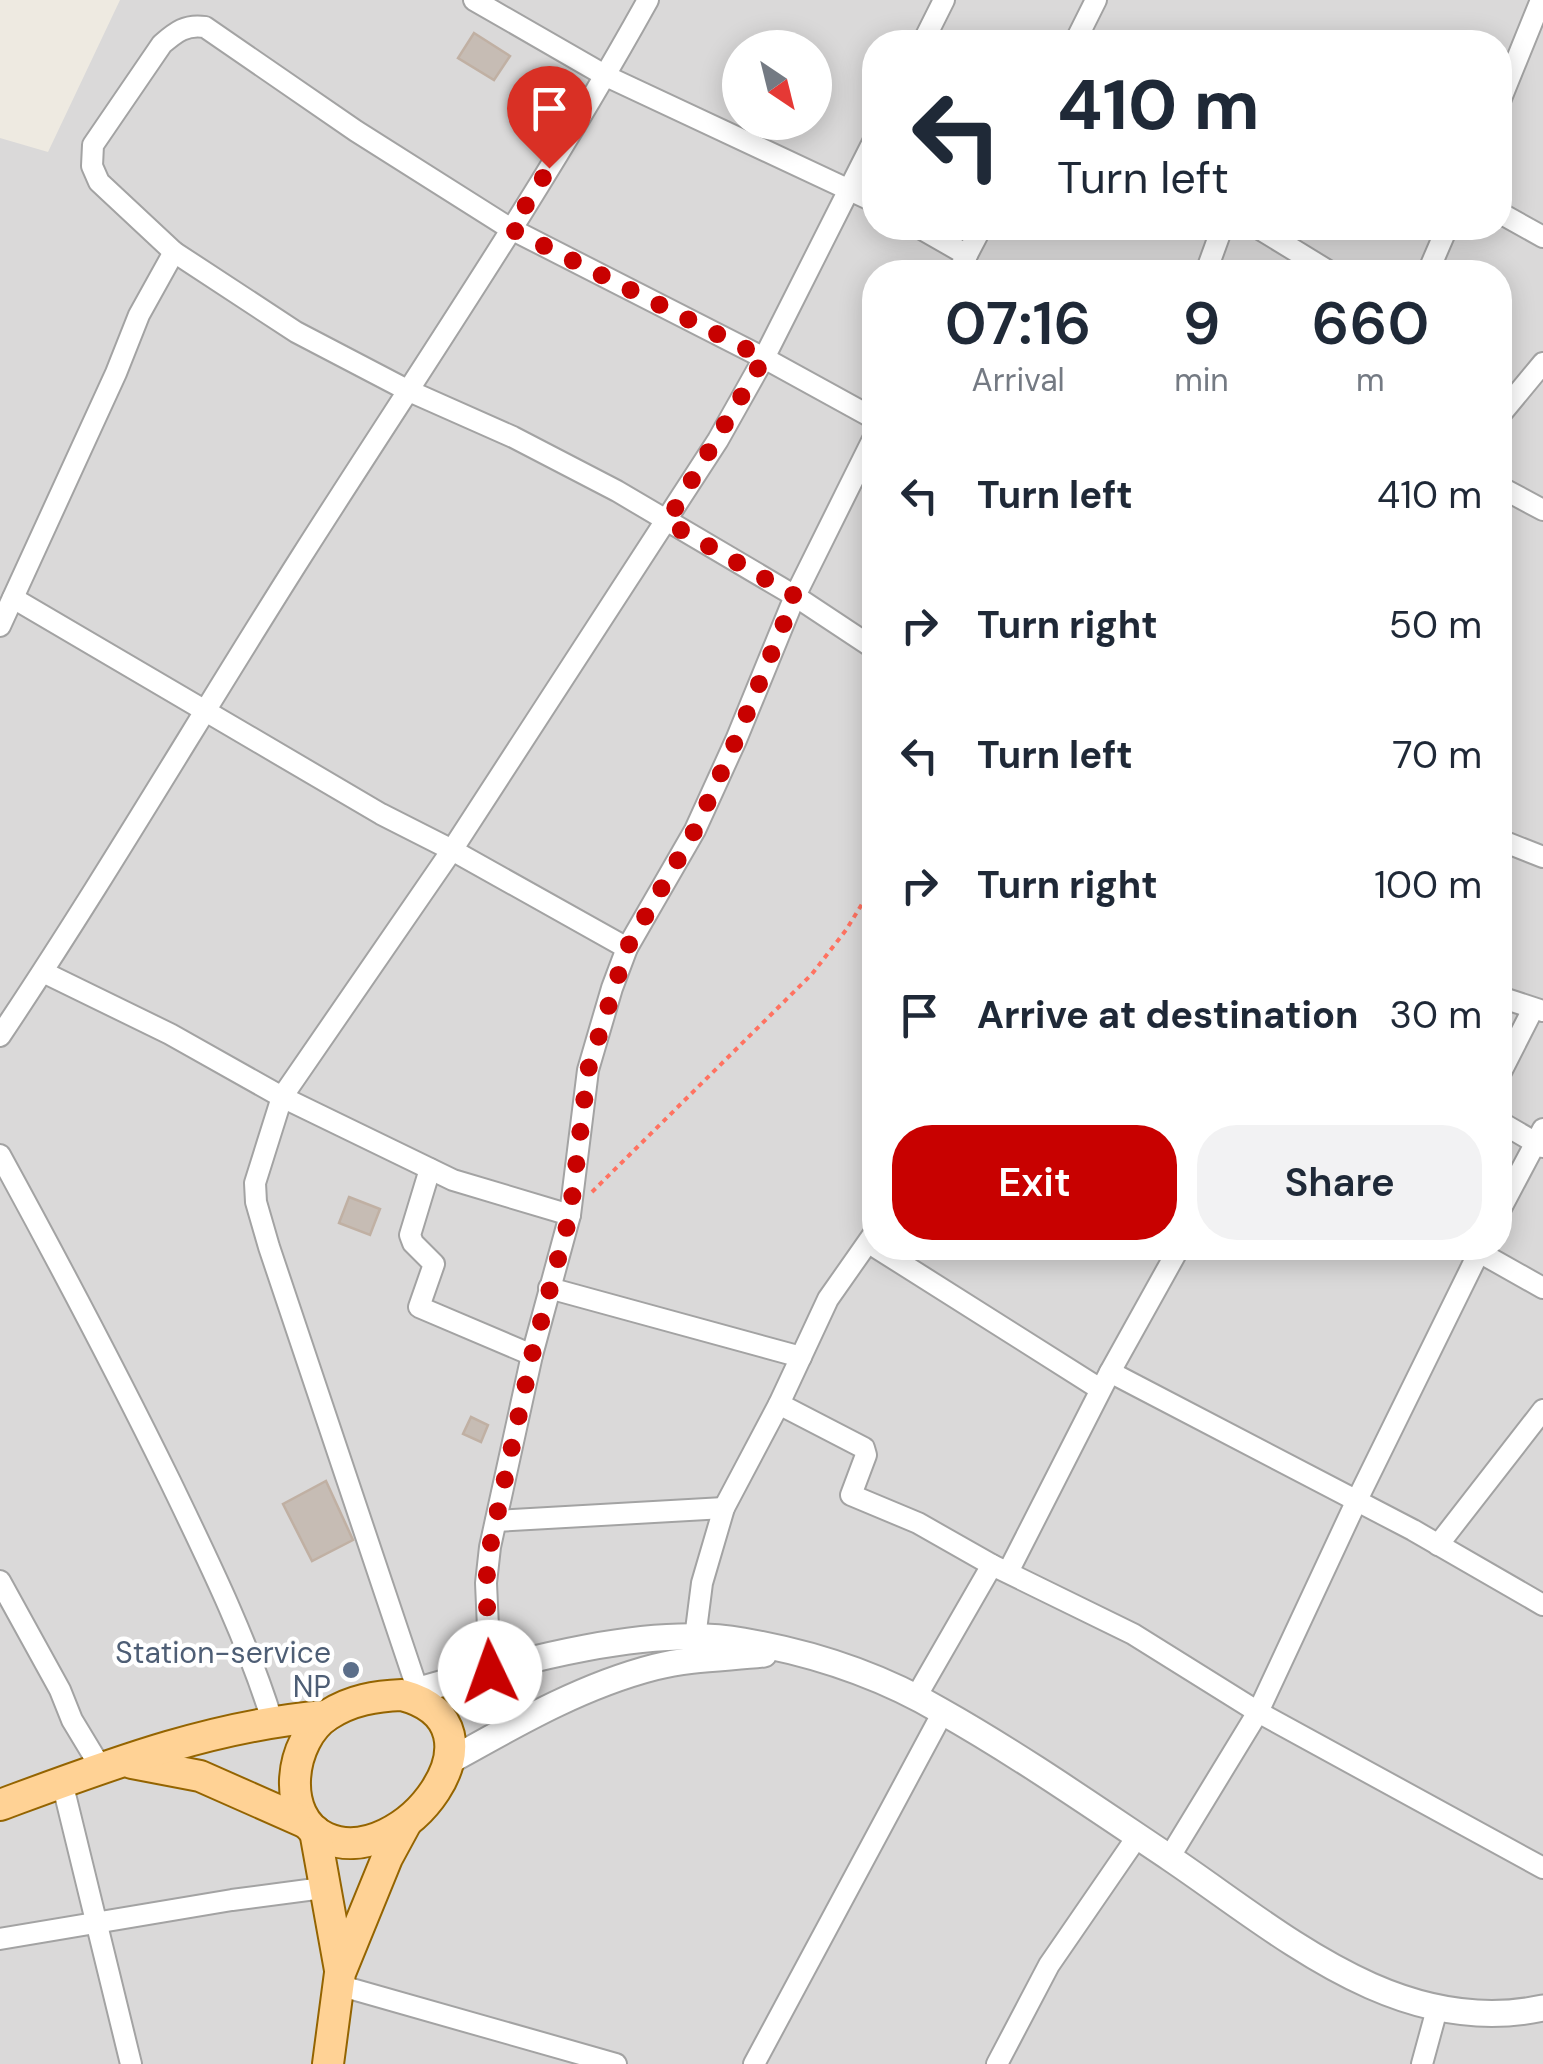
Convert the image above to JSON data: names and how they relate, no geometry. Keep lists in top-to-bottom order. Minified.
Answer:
{"places":["Station-service NP"],"north":"bottom right","page":{"turn":["410 m","Turn left"],"eta":["07:16","Arrival","9","min","660","m"],"list":[{"name":"Turn left","value":"410 m"},{"name":"Turn right","value":"50 m"},{"name":"Turn left","value":"70 m"},{"name":"Turn right","value":"100 m"},{"name":"Arrive at destination","value":"30 m"}],"buttons":["Exit","Share"]}}
